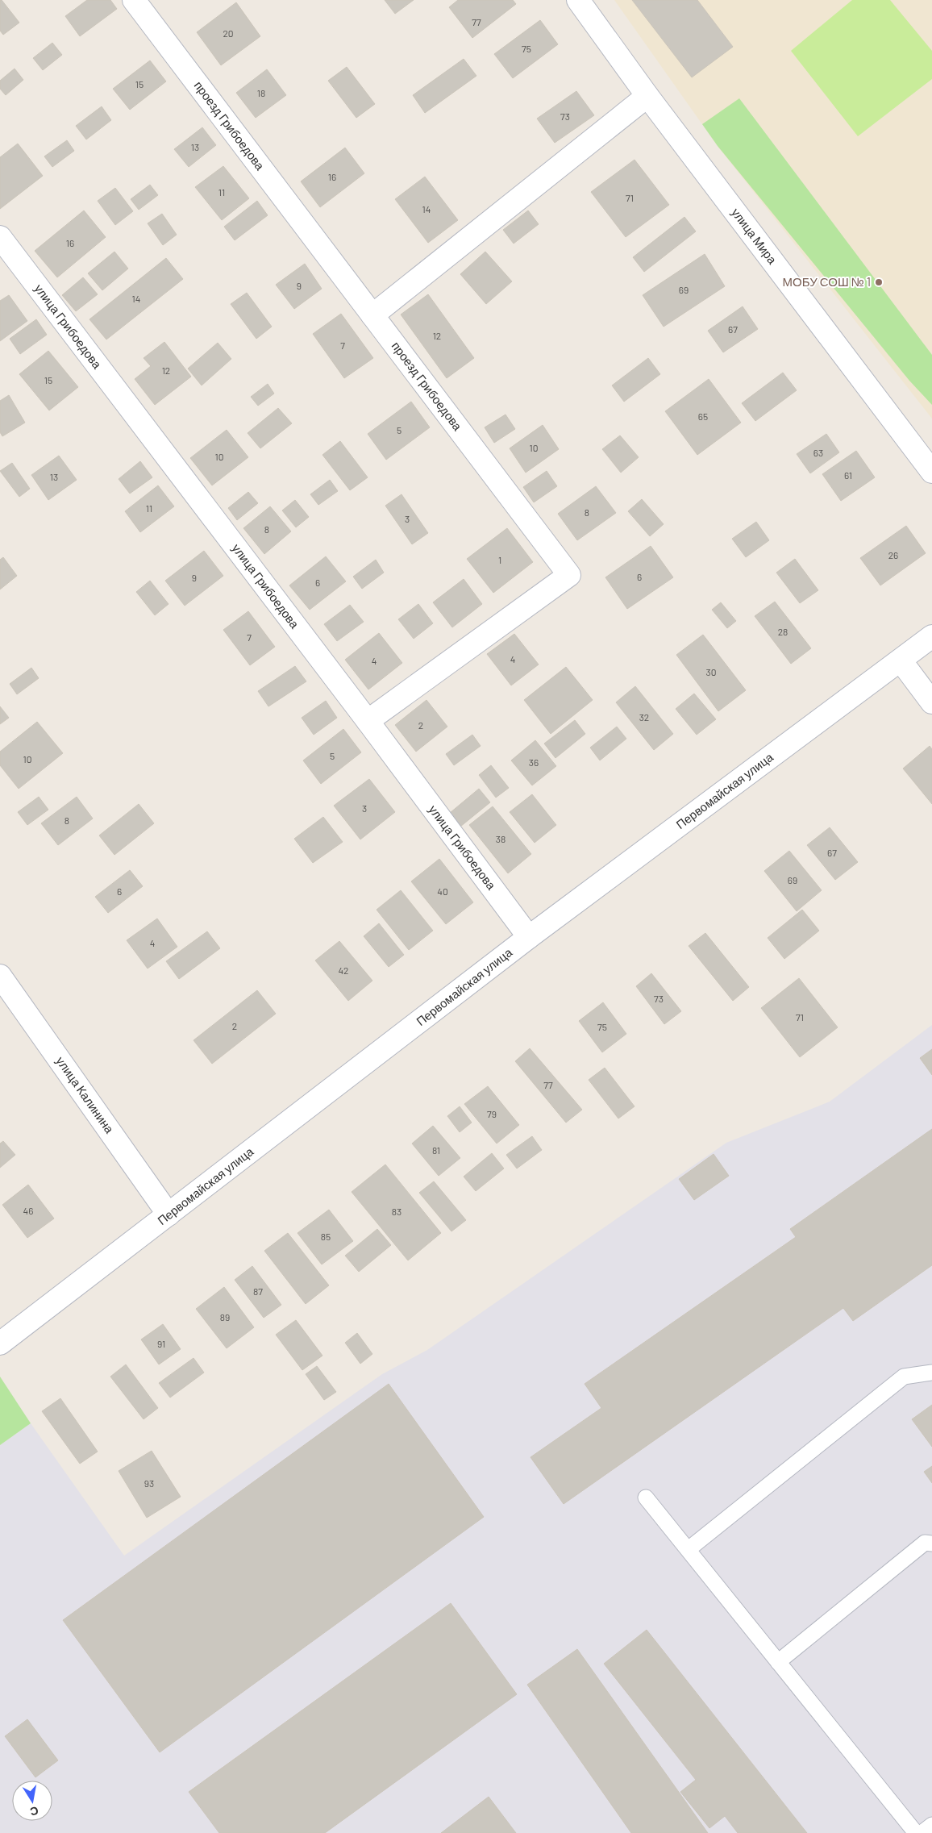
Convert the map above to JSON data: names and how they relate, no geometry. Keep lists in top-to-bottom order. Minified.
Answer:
{"streets":{"street":["проезд Грибоедова","улица Мира","улица Грибоедова","Первомайская улица","улица Калинина"]},"crossings":[["проезд Грибоедова","улица Грибоедова"],["улица Грибоедова","Первомайская улица"],["Первомайская улица","улица Калинина"]],"places":["МОБУ СОШ № 1"],"house_numbers":["77","20","75","15","18","73","13","16","11","71","14","16","9","69","14","67","12","7","12","15","65","5","10","63","10","61","13","11","8","3","8","26","1","6","9","6","28","7","4","4","30","32","2","5","10","36","3","8","38","67","69","6","40","4","42","73","71","2","75","77","79","81","46","83","85","87","89","91","93"],"north":"bottom"}
